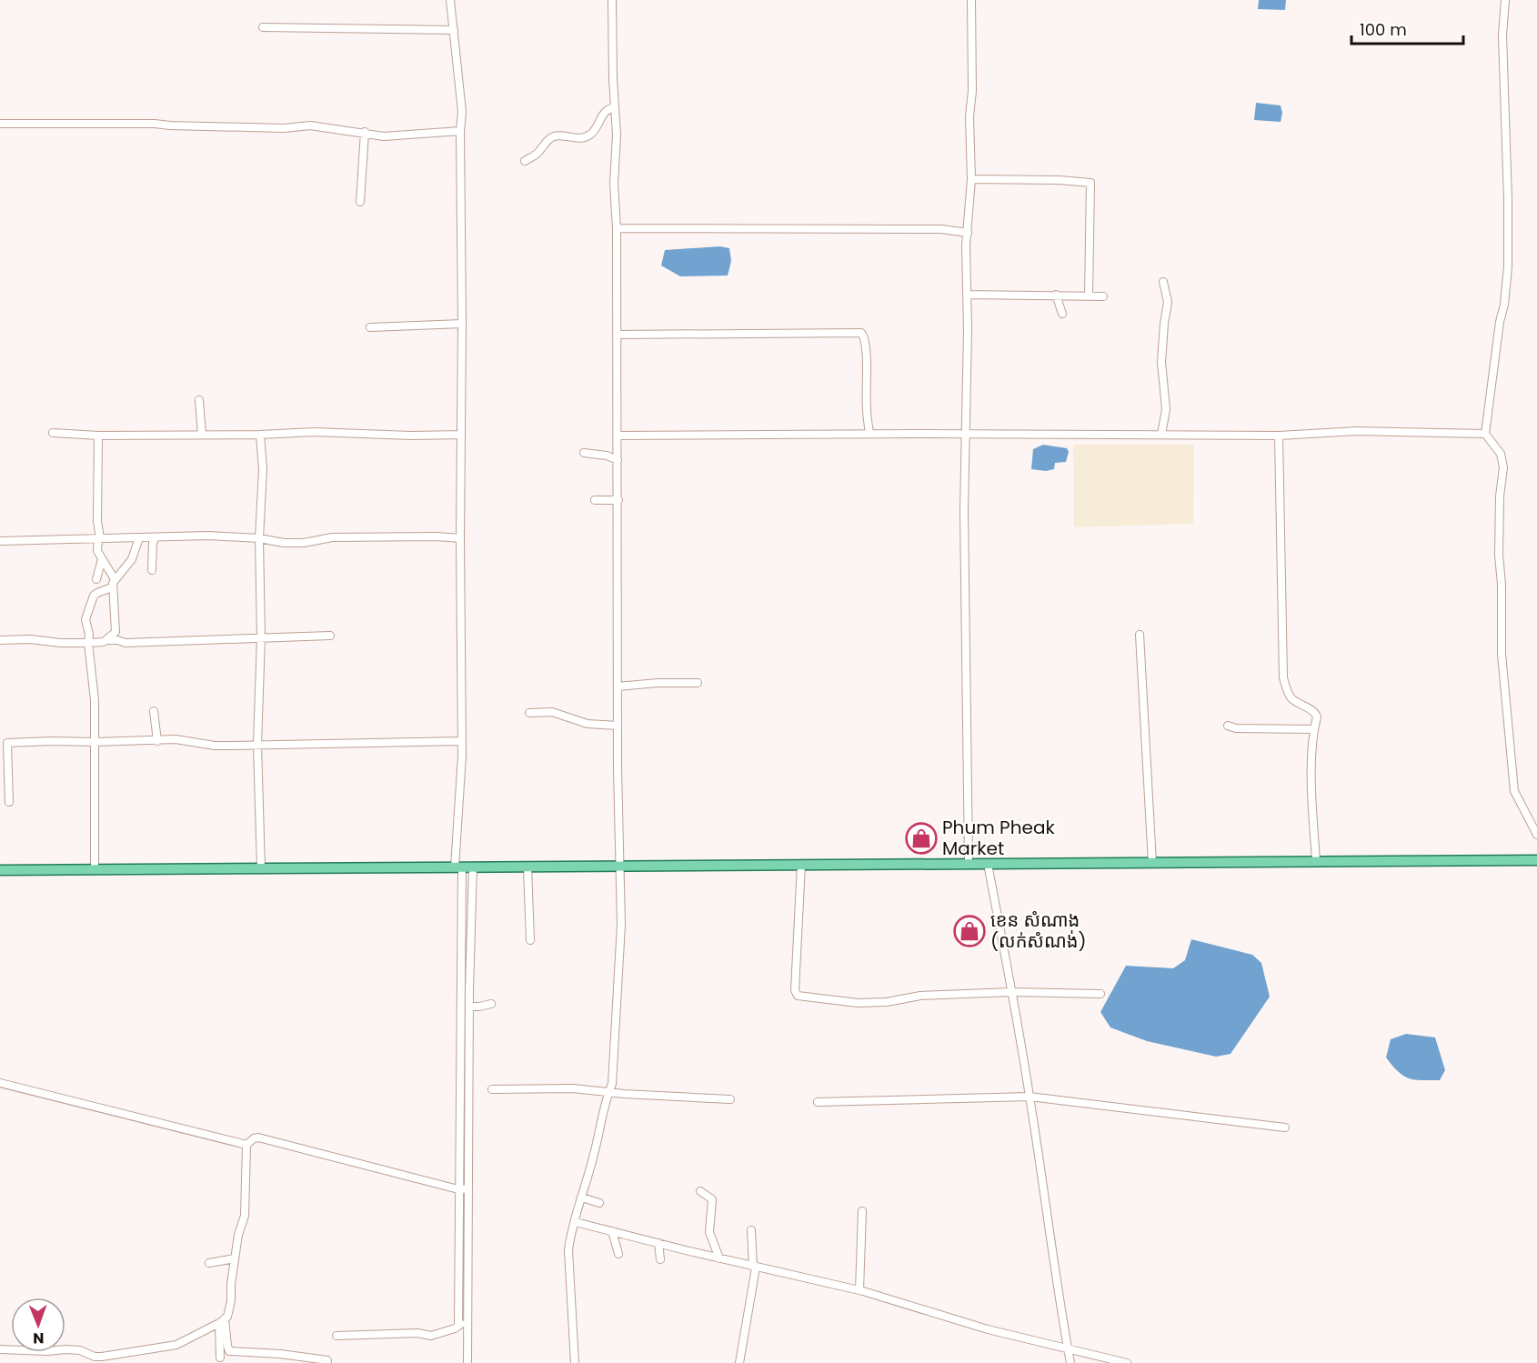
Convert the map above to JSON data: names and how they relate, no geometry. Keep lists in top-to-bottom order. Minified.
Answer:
{"places":{"shop":["Phum Pheak Market","ខេន សំណាង (លក់សំណង់)"]},"scale_bar":"100 m","north":"bottom"}
